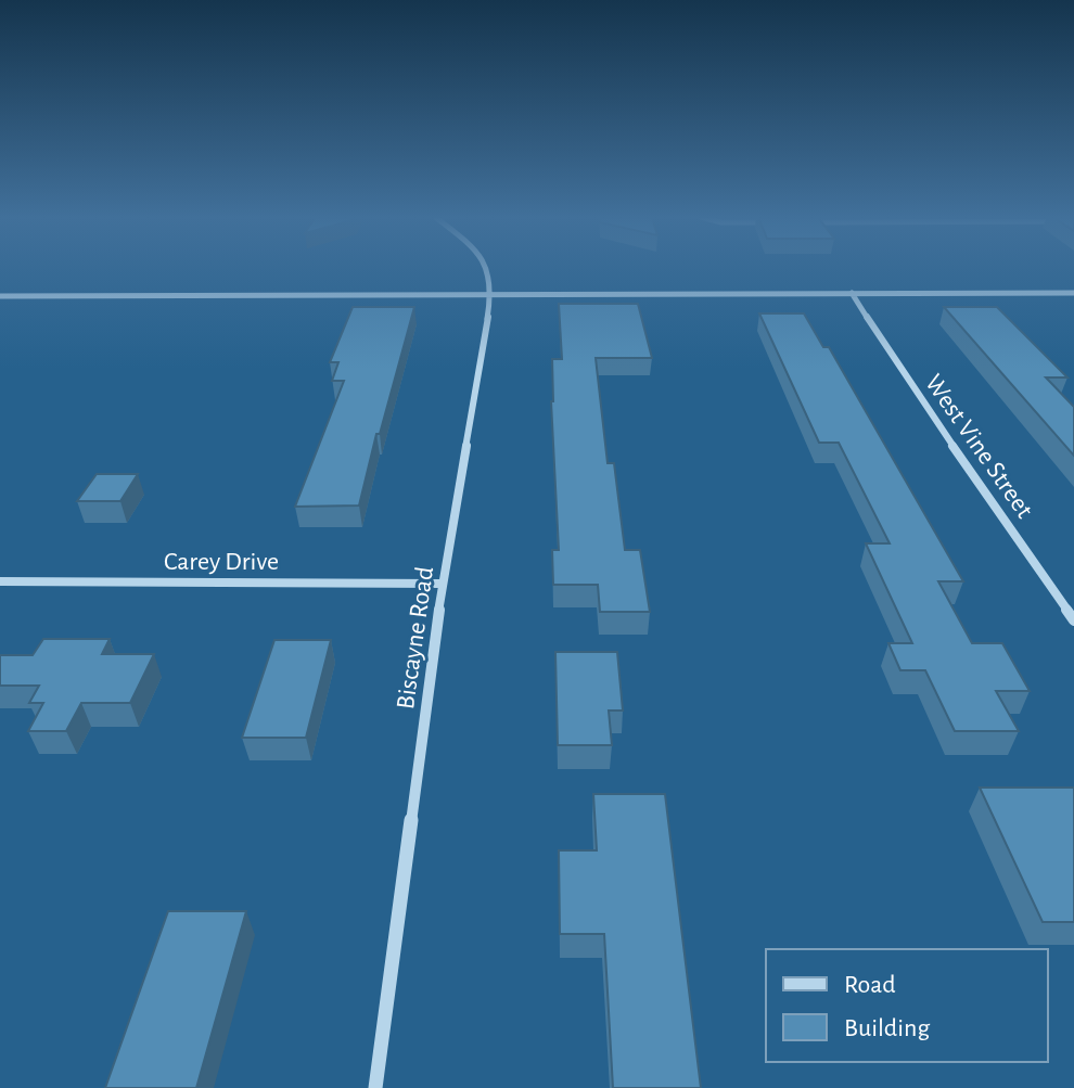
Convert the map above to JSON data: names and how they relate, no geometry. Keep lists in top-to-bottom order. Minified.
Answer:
{"streets":{"street":["West Vine Street","Carey Drive","Biscayne Road"]},"crossings":[["Carey Drive","Biscayne Road"]],"legend":["Road","Building"]}
